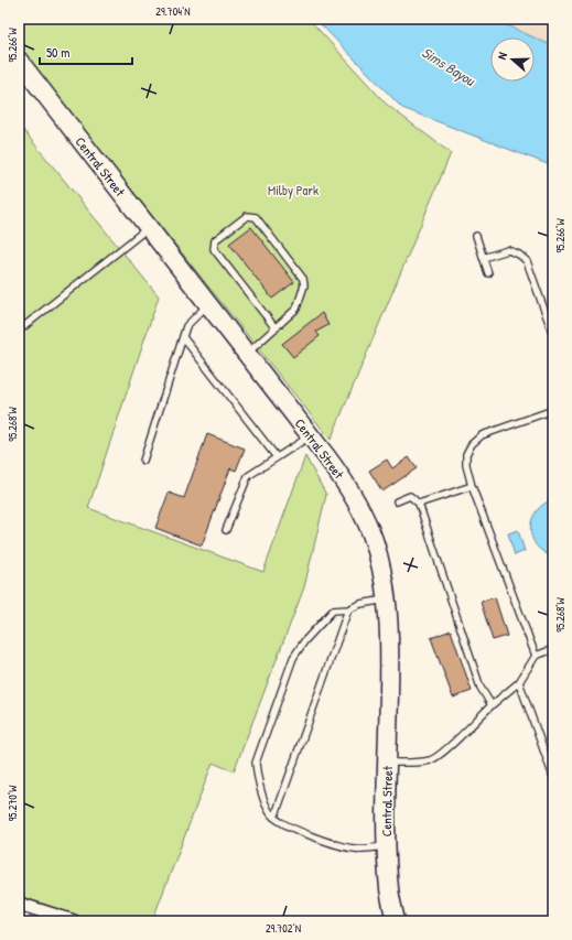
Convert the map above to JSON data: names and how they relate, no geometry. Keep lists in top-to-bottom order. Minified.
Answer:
{"streets":{"street":["Central Street"]},"water":["Sims Bayou"],"parks":["Milby Park"],"scale_bar":"50 m","north":"left","coordinates":["29.704°N","95.266°W","95.268°W","95.270°W","29.702°N"]}
